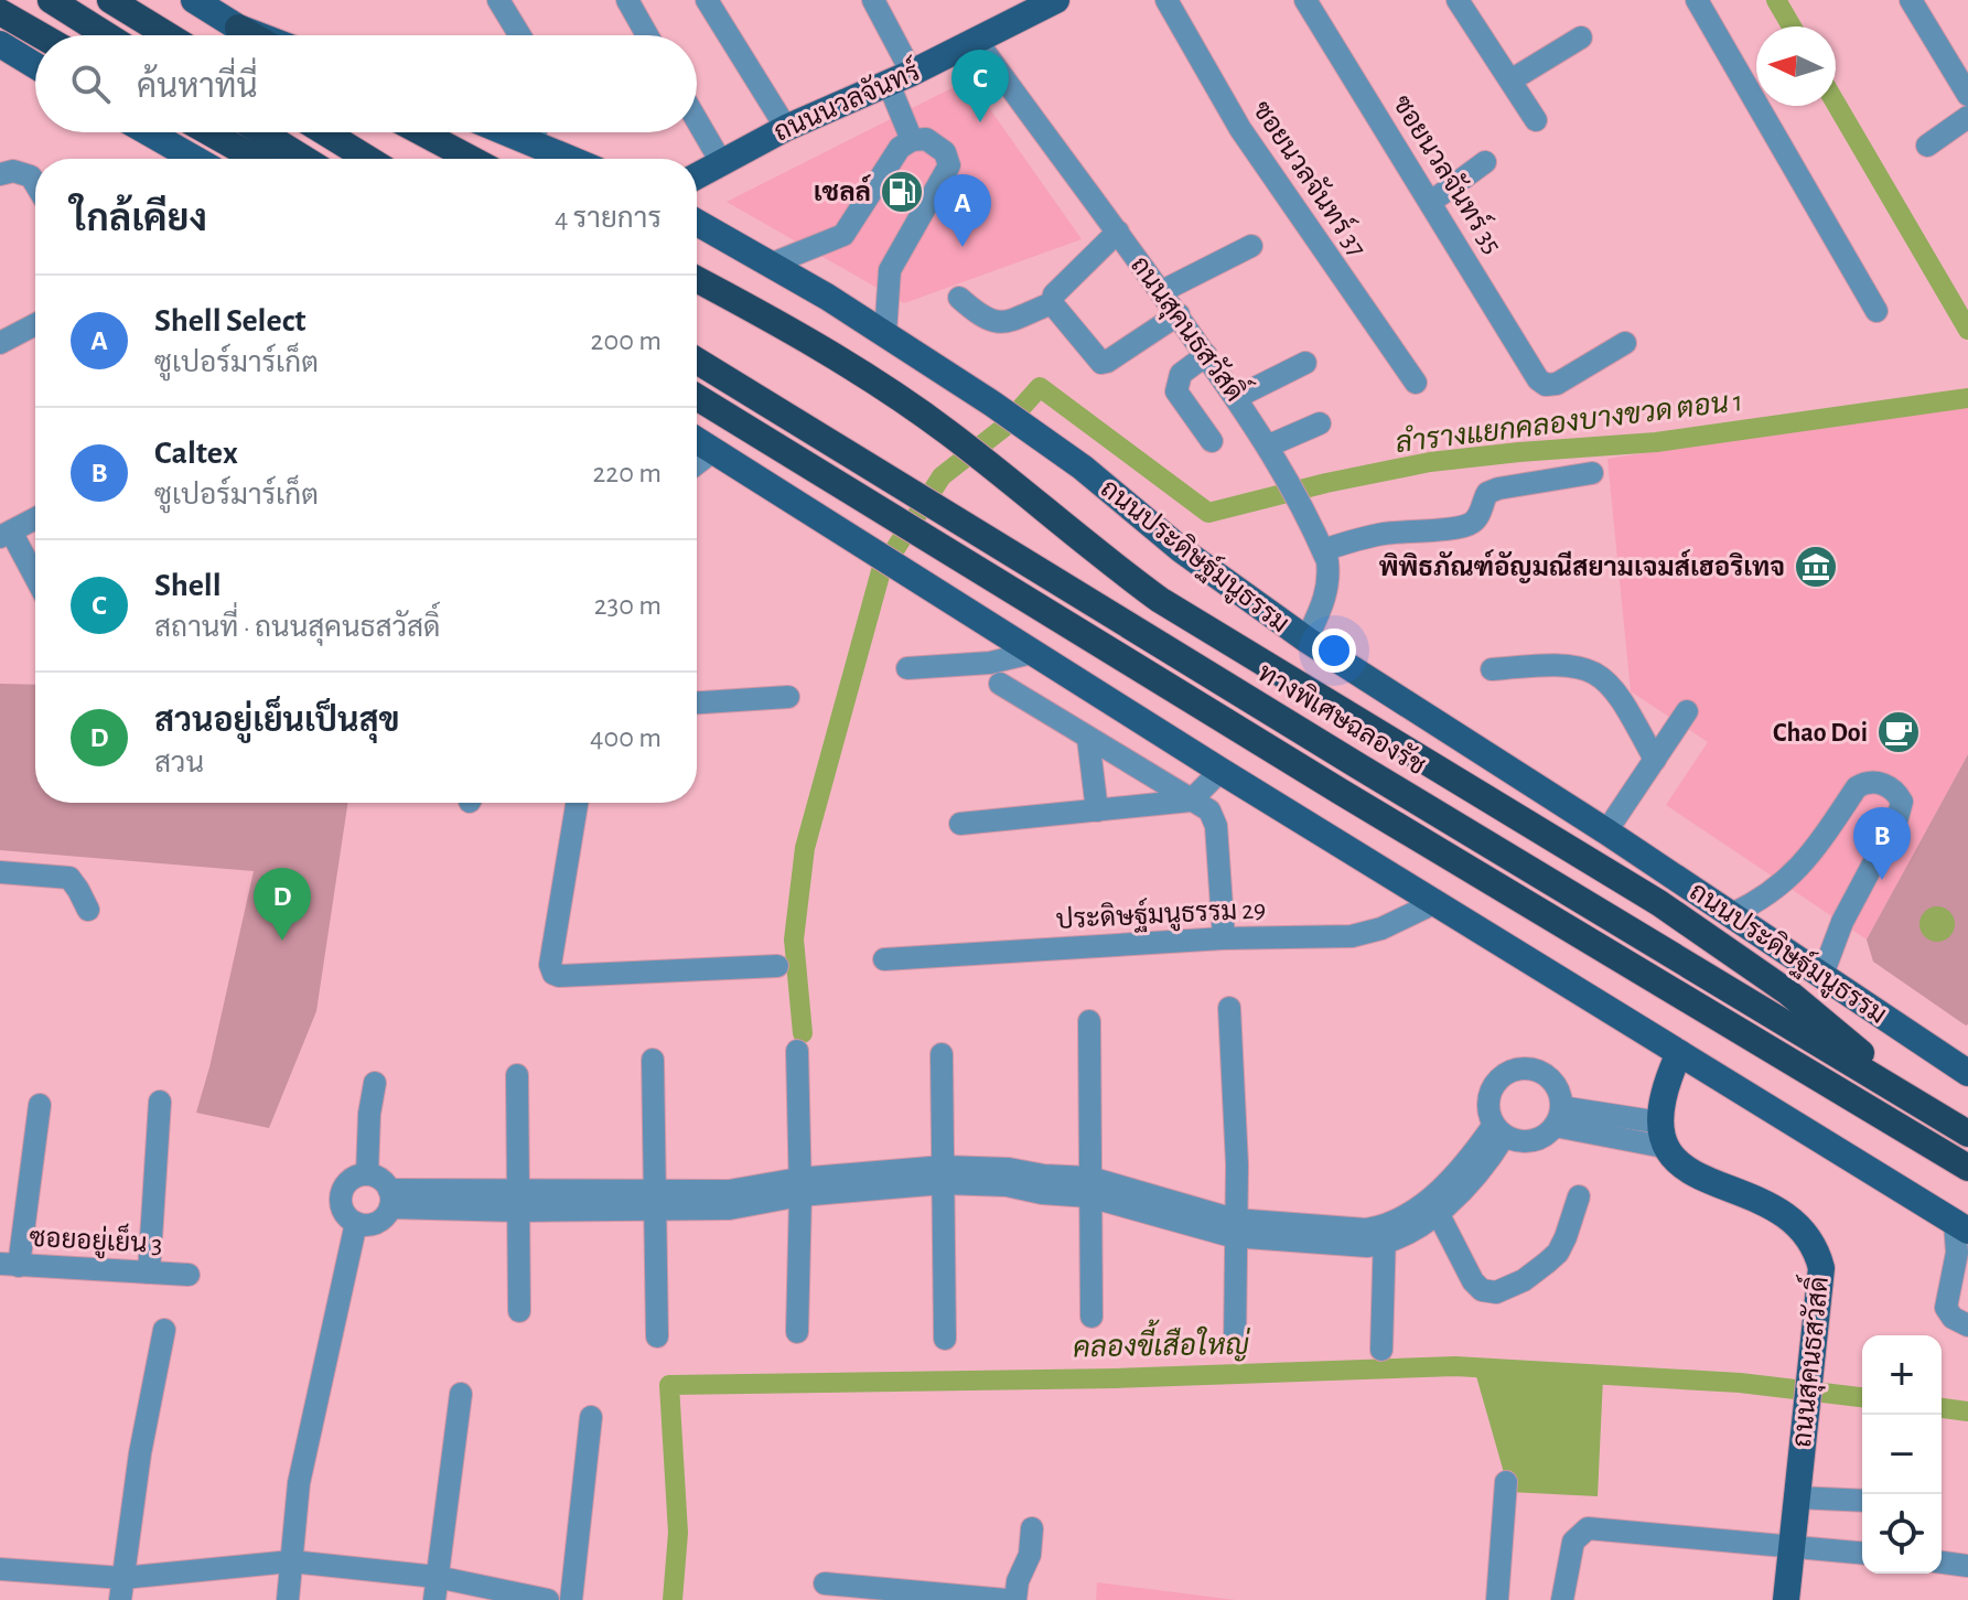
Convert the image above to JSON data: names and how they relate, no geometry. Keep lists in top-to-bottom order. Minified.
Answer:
{"streets":{"highway":["ทางพิเศษฉลองรัช"],"main road":["ถนนนวลจันทร์","ถนนสุคนธสวัสดิ์","ถนนประดิษฐ์มนูธรรม"],"street":["ซอยนวลจันทร์ 35","ซอยนวลจันทร์ 37","ประดิษฐ์มนูธรรม 29","ซอยอยู่เย็น 3"]},"crossings":[["ถนนนวลจันทร์","ถนนสุคนธสวัสดิ์"],["ถนนสุคนธสวัสดิ์","ถนนประดิษฐ์มนูธรรม"]],"water":["ลำรางแยกคลองบางขวด ตอน 1","คลองขี้เสือใหญ่"],"places":{"fuel station":["เชลล์"],"museum":["พิพิธภัณฑ์อัญมณีสยามเจมส์เฮอริเทจ"],"cafe":["Chao Doi"]},"north":"left","page":{"search":"ค้นหาที่นี่","pins":["C","A","B","D"],"heading":["ใกล้เคียง","4 รายการ"],"list":[{"mark":"A","name":"Shell Select","note":"ซูเปอร์มาร์เก็ต","value":"200 m"},{"mark":"B","name":"Caltex","note":"ซูเปอร์มาร์เก็ต","value":"220 m"},{"mark":"C","name":"Shell","note":"สถานที่ · ถนนสุคนธสวัสดิ์","value":"230 m"},{"mark":"D","name":"สวนอยู่เย็นเป็นสุข","note":"สวน","value":"400 m"}],"map_buttons":["+","−"]}}
